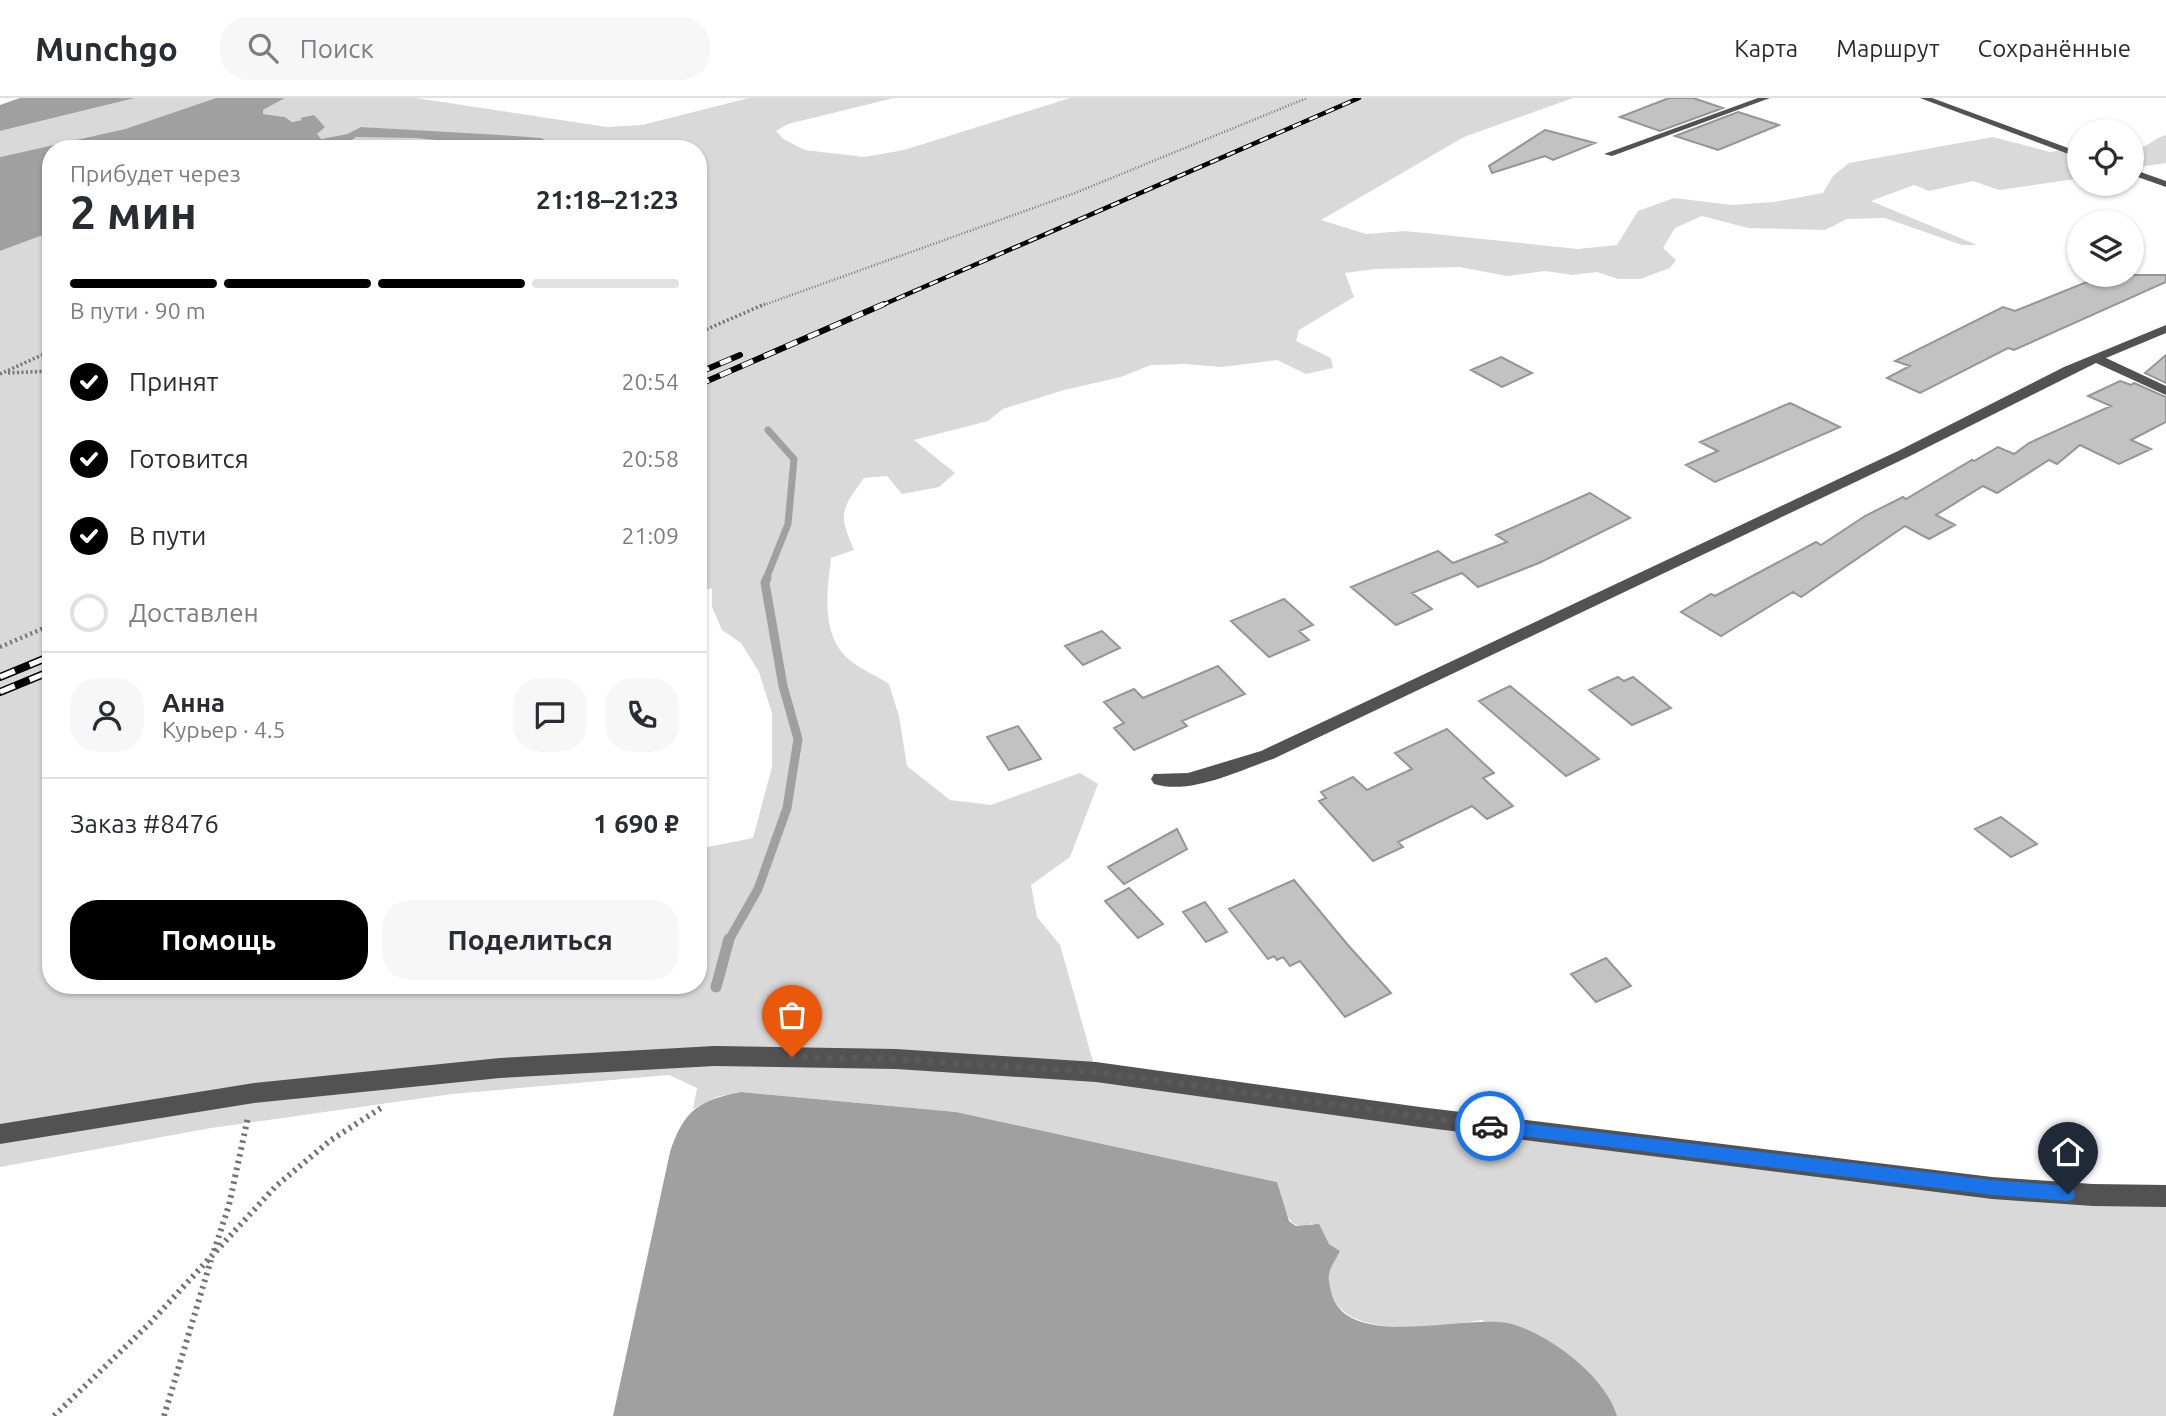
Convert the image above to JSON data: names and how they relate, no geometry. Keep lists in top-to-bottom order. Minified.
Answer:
{"page":{"header":"Munchgo","search":"Поиск","nav":["Карта","Маршрут","Сохранённые"],"heading":["2 мин","Прибудет через","21:18–21:23"],"panel":["Анна","Курьер · 4.5","Заказ #8476","1 690 ₽"],"bar":"В пути · 90 m","list":[["Принят","20:54"],["Готовится","20:58"],["В пути","21:09"],"Доставлен"],"buttons":["Помощь","Поделиться"]}}
